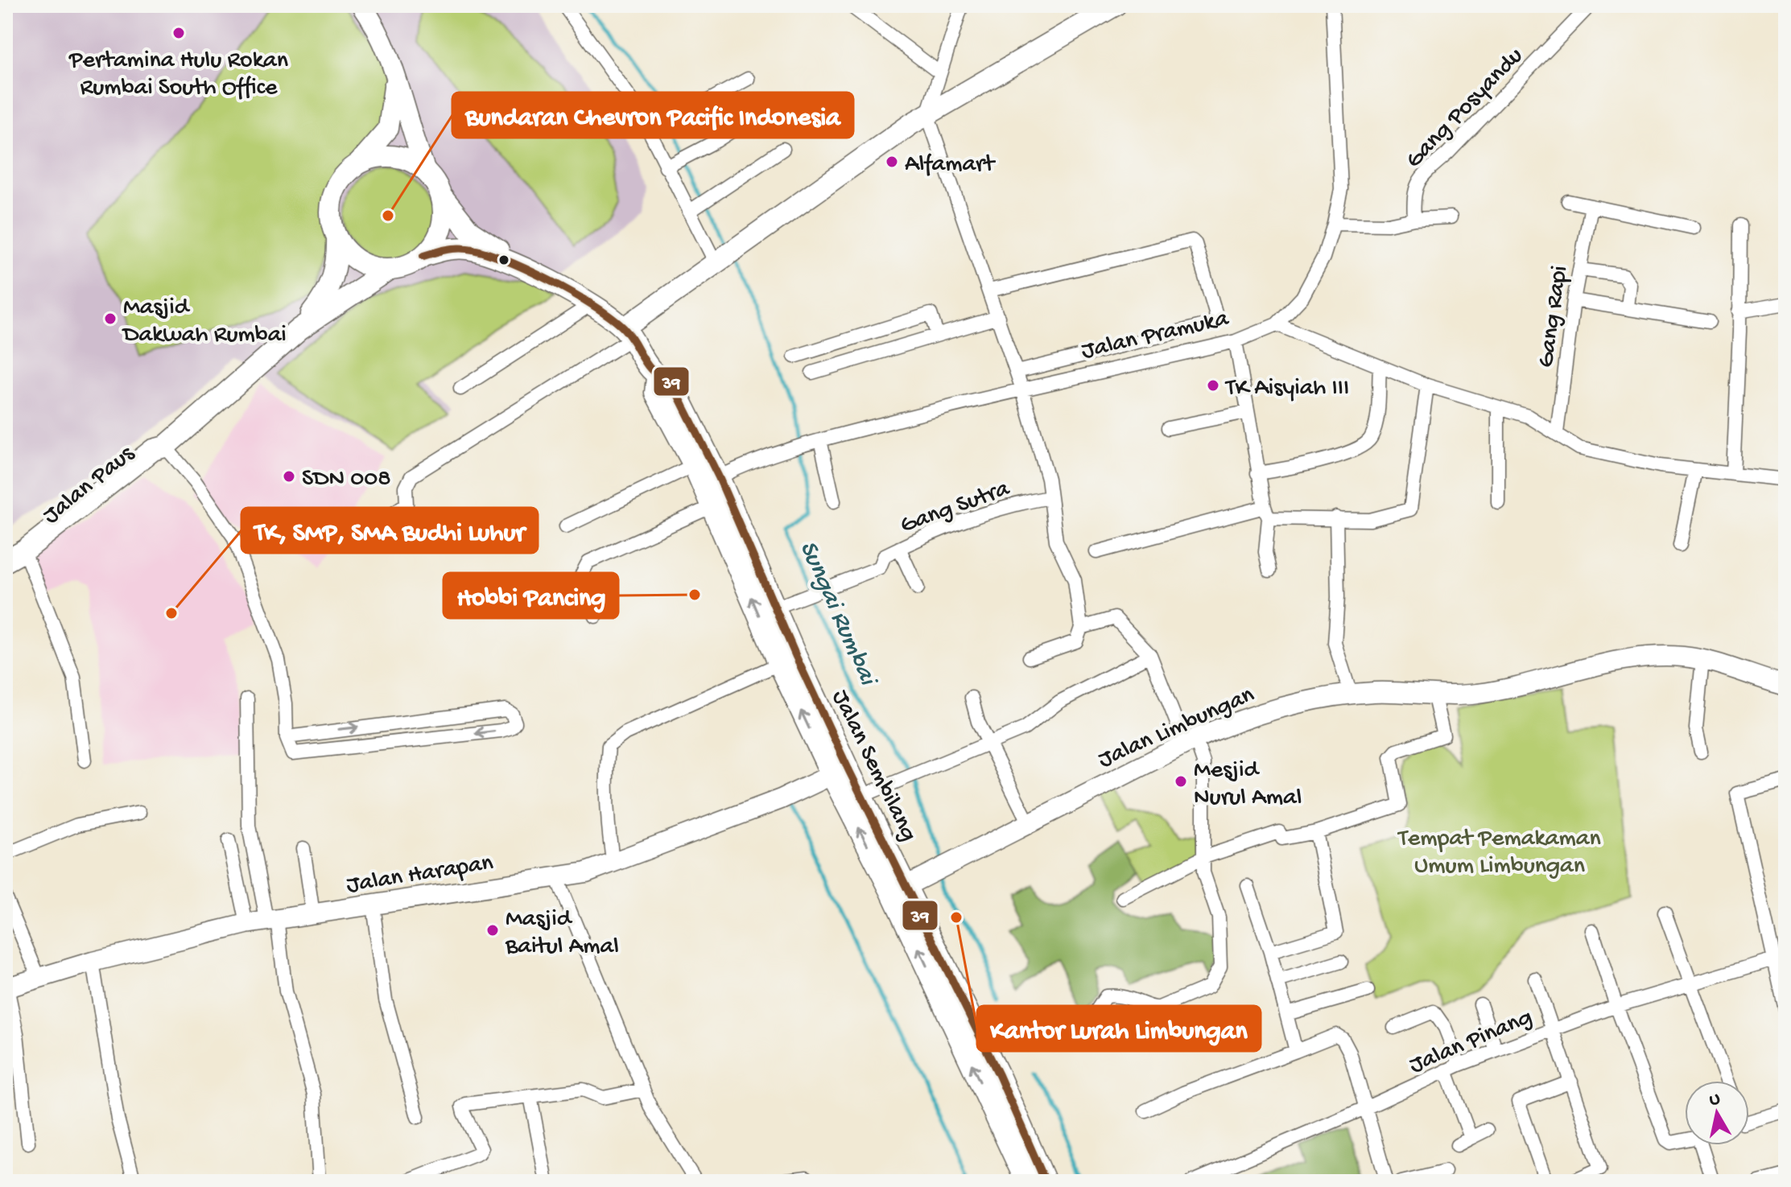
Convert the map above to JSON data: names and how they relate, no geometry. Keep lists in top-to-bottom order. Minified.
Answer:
{"streets":{"main road":["Jalan Paus","Jalan Sembilang"],"street":["Gang Posyandu","Gang Rapi","Jalan Pramuka","Gang Sutra","Jalan Limbungan","Jalan Harapan","Jalan Pinang"]},"crossings":[["Jalan Pramuka","Jalan Sembilang"],["Jalan Paus","Jalan Sembilang"],["Gang Sutra","Jalan Sembilang"],["Jalan Limbungan","Jalan Sembilang"],["Jalan Sembilang","Jalan Harapan"]],"water":["Sungai Rumbai"],"parks":["Tempat Pemakaman Umum Limbungan"],"places":["Pertamina Hulu Rokan Rumbai South Office","Alfamart","Bundaran Chevron Pacific Indonesia","Masjid Dakwah Rumbai","TK Aisyiah III","SDN 008","Hobbi Pancing","TK, SMP, SMA Budhi Luhur","Mesjid Nurul Amal","Kantor Lurah Limbungan","Masjid Baitul Amal"],"lines":["transit line 39"],"north":"top"}
